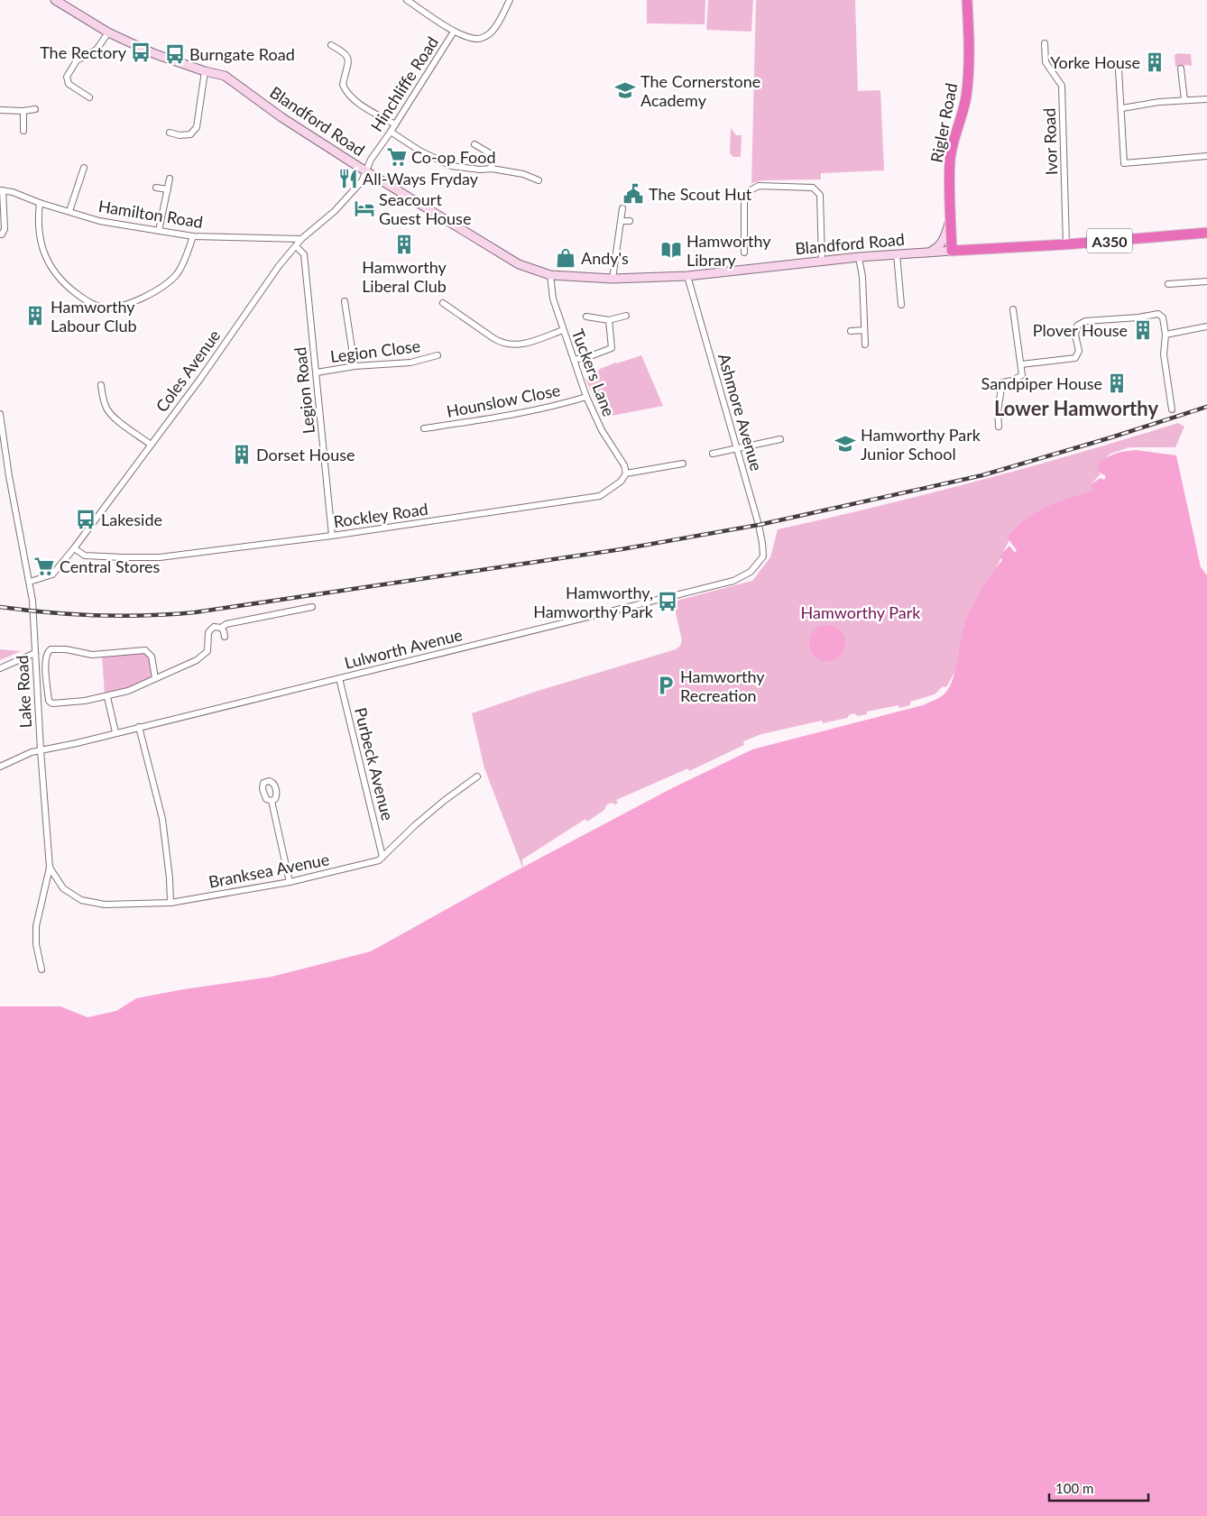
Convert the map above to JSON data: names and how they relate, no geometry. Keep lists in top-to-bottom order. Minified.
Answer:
{"streets":{"highway":["Blandford Road","Rigler Road","A350"],"street":["Hinchliffe Road","Ivor Road","Hamilton Road","Legion Close","Coles Avenue","Tuckers Lane","Legion Road","Hounslow Close","Ashmore Avenue","Rockley Road","Lulworth Avenue","Lake Road","Purbeck Avenue","Branksea Avenue"]},"crossings":[["Hinchliffe Road","Blandford Road"],["Hinchliffe Road","Coles Avenue"],["Blandford Road","Rigler Road"],["Blandford Road","Ivor Road"],["Blandford Road","Coles Avenue"],["Blandford Road","Tuckers Lane"],["Blandford Road","Ashmore Avenue"],["Hamilton Road","Coles Avenue"],["Legion Close","Legion Road"],["Coles Avenue","Legion Road"],["Coles Avenue","Rockley Road"],["Coles Avenue","Lake Road"],["Tuckers Lane","Hounslow Close"],["Tuckers Lane","Rockley Road"],["Legion Road","Rockley Road"],["Ashmore Avenue","Lulworth Avenue"],["Lulworth Avenue","Lake Road"],["Lulworth Avenue","Purbeck Avenue"],["Lake Road","Branksea Avenue"],["Purbeck Avenue","Branksea Avenue"]],"districts":["Lower Hamworthy"],"parks":["Hamworthy Park"],"places":{"bus stop":["The Rectory","Burngate Road","Lakeside","Hamworthy, Hamworthy Park"],"building":["Yorke House","Hamworthy Liberal Club","Hamworthy Labour Club","Plover House","Sandpiper House","Dorset House"],"school or university":["The Cornerstone Academy","Hamworthy Park Junior School"],"supermarket":["Co-op Food","Central Stores"],"restaurant":["All-Ways Fryday"],"public building":["The Scout Hut"],"hotel":["Seacourt Guest House"],"library":["Hamworthy Library"],"shop":["Andy's"],"parking":["Hamworthy Recreation"]},"scale_bar":"100 m"}
